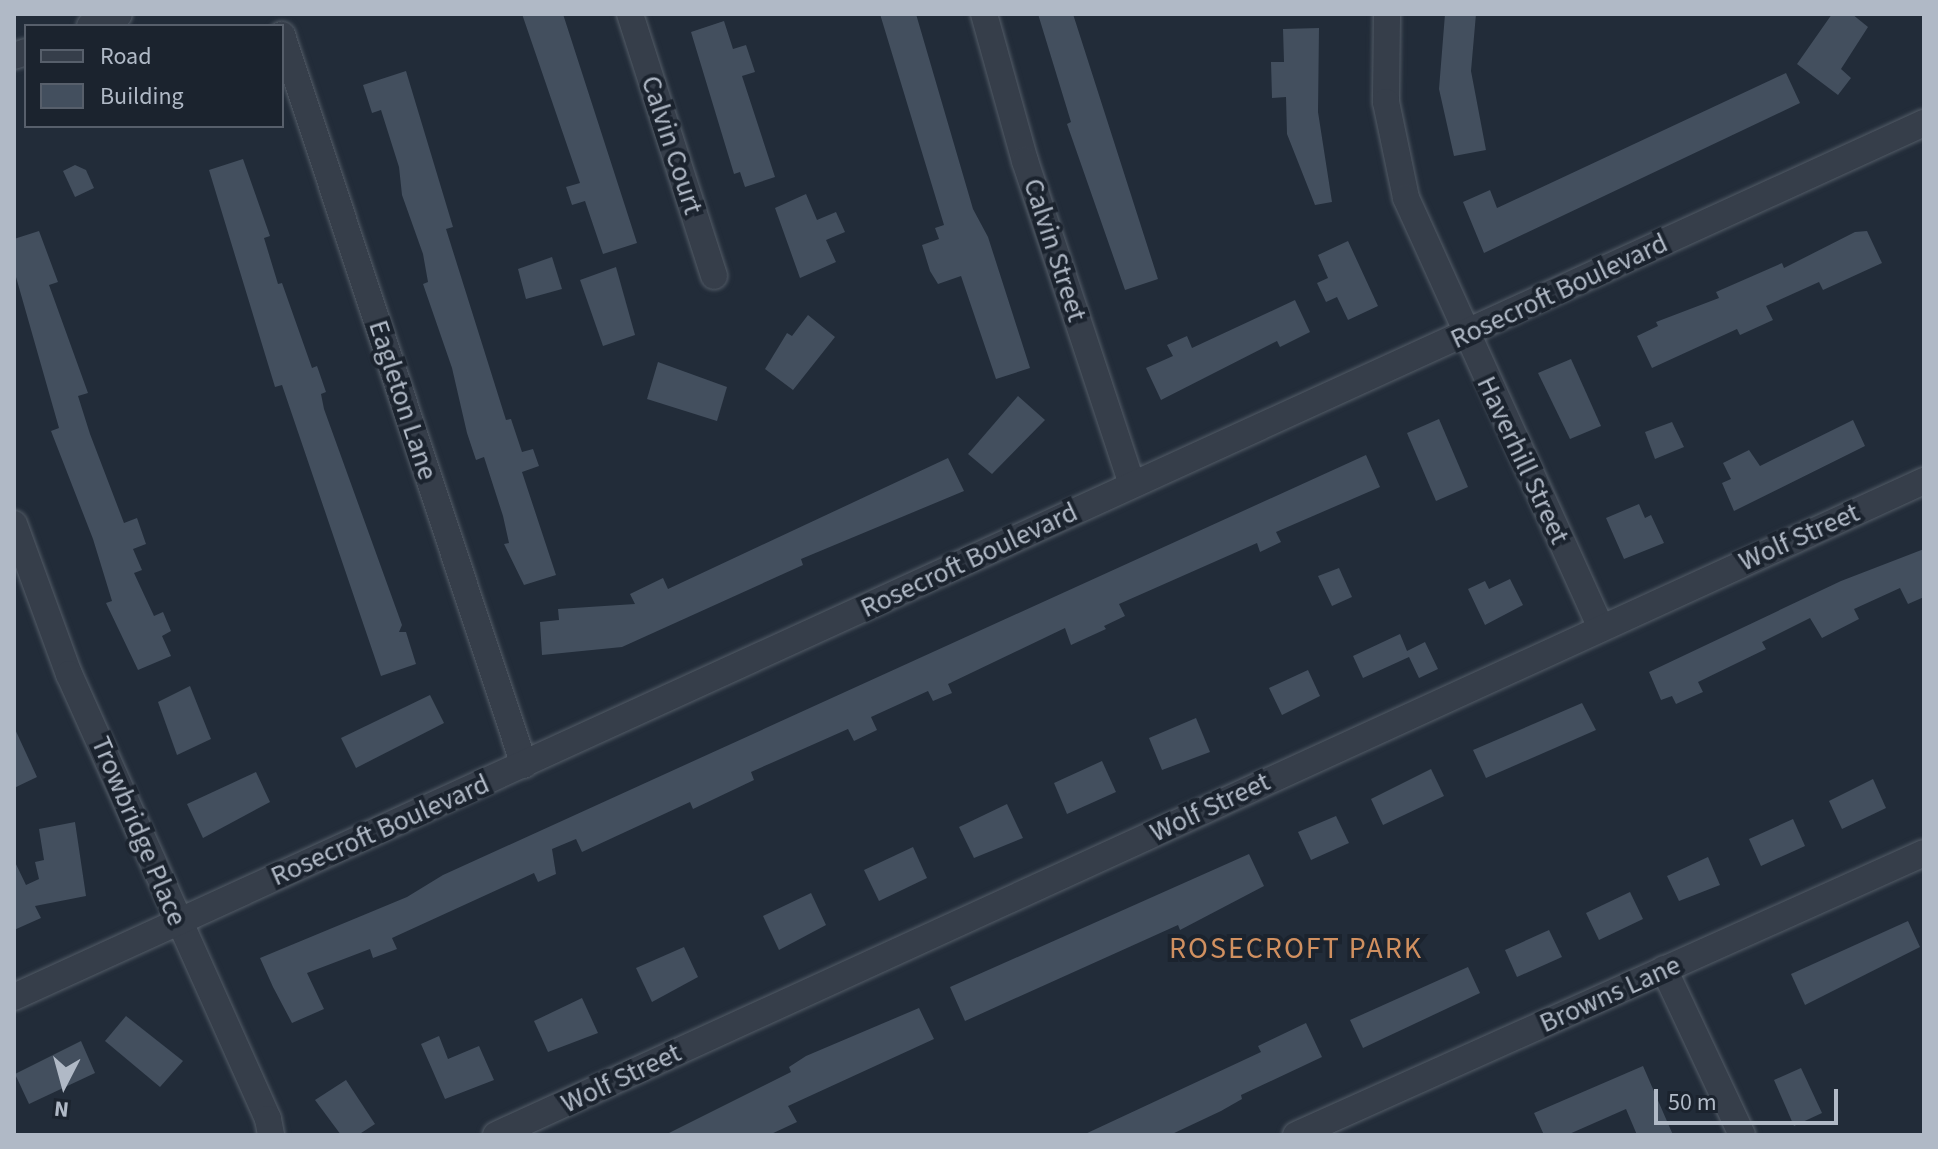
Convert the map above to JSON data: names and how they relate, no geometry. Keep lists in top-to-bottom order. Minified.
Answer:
{"streets":{"street":["Calvin Court","Calvin Street","Rosecroft Boulevard","Eagleton Lane","Haverhill Street","Wolf Street","Trowbridge Place","Browns Lane"]},"crossings":[["Calvin Street","Rosecroft Boulevard"],["Rosecroft Boulevard","Eagleton Lane"],["Rosecroft Boulevard","Haverhill Street"],["Rosecroft Boulevard","Trowbridge Place"],["Haverhill Street","Wolf Street"]],"districts":["ROSECROFT PARK"],"legend":["Road","Building"],"scale_bar":"50 m","north":"bottom"}
